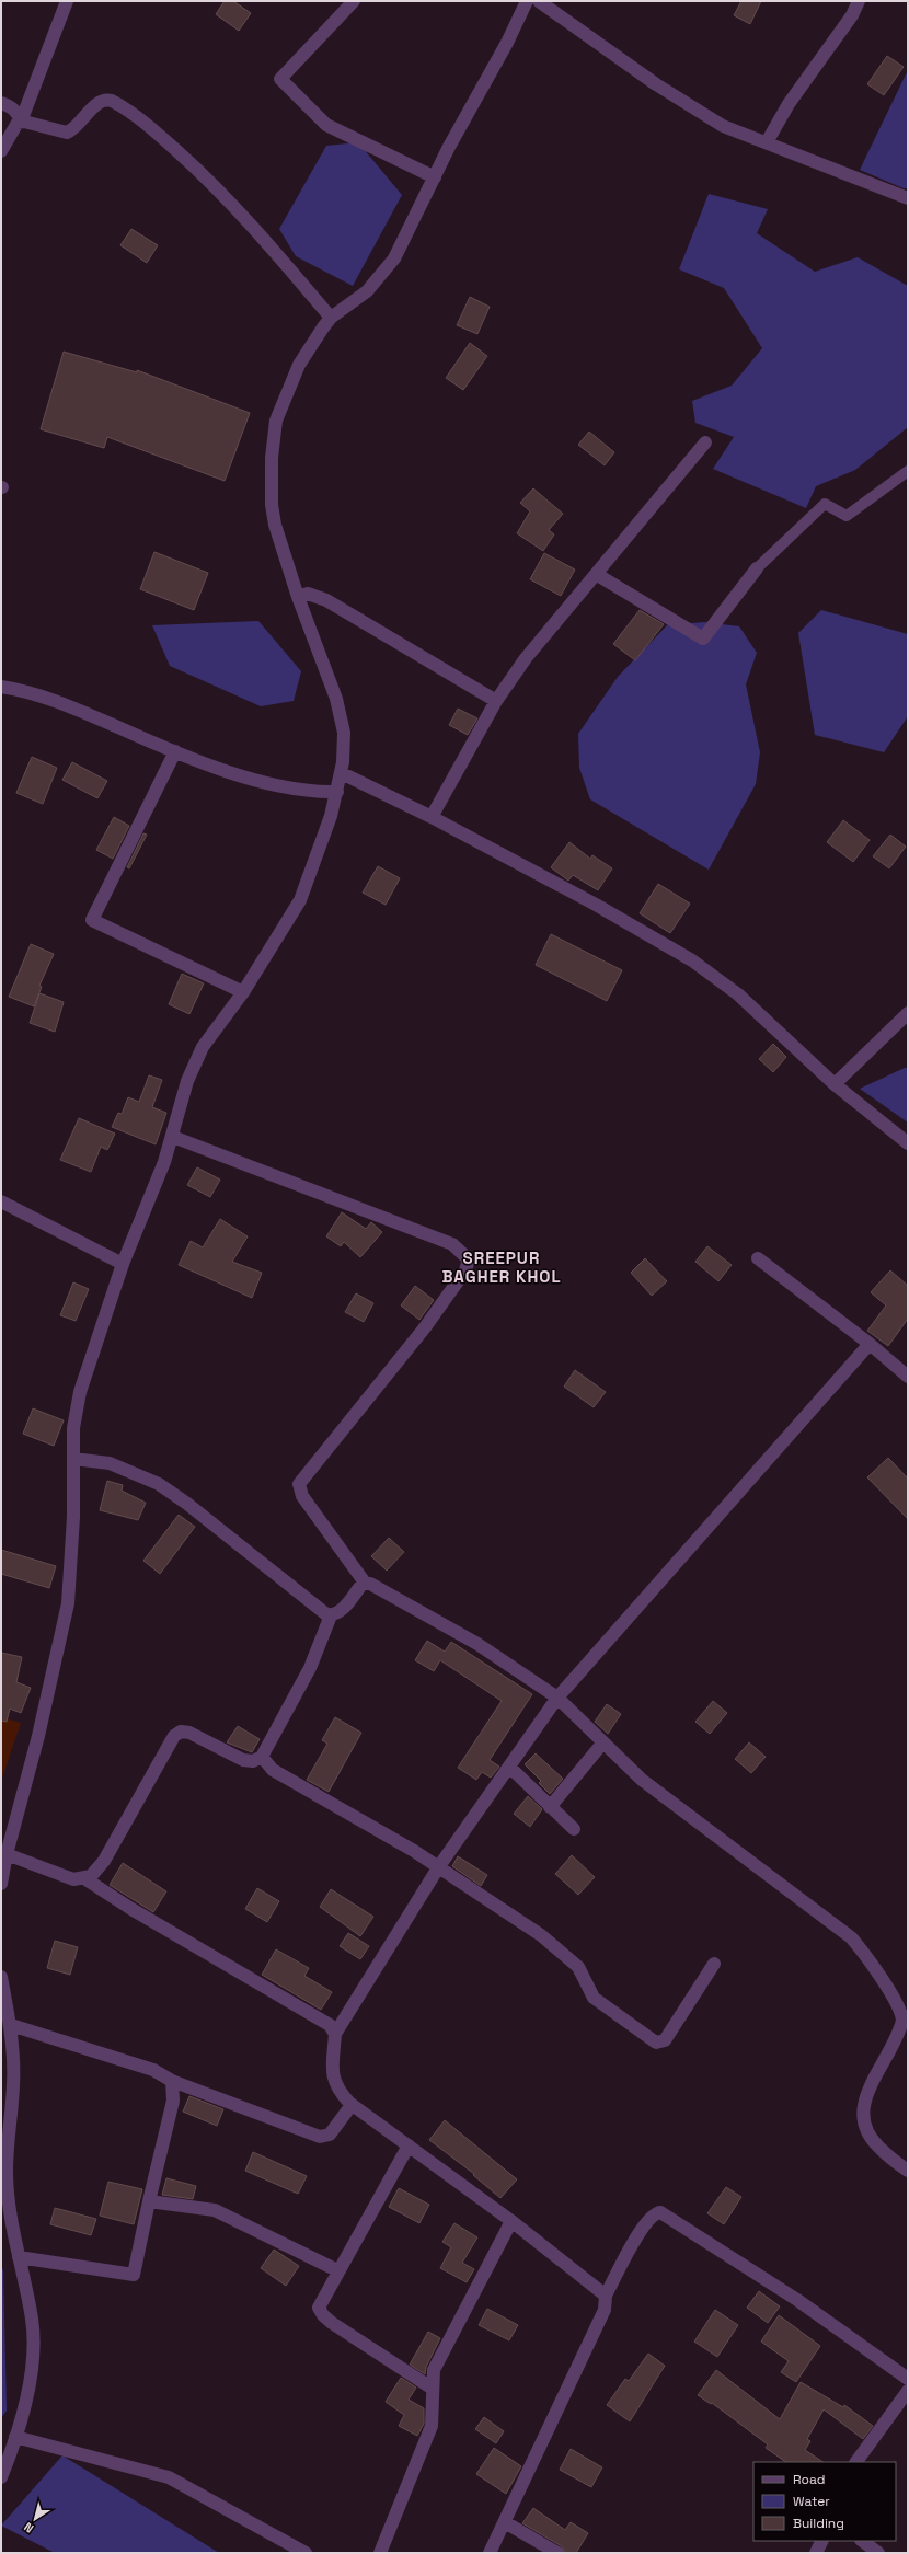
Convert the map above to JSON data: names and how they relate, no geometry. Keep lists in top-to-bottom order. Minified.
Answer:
{"districts":["SREEPUR BAGHER KHOL"],"legend":["Road","Water","Building"],"north":"bottom left"}
